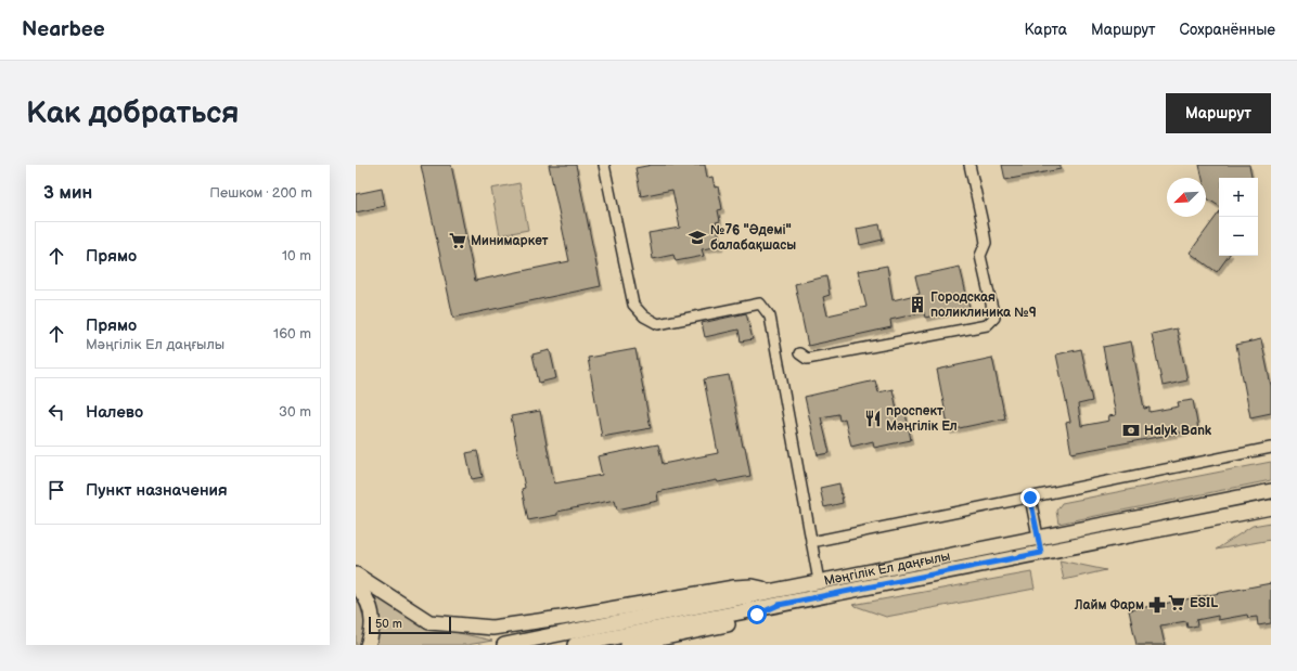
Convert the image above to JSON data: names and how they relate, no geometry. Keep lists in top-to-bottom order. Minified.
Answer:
{"streets":{"main road":["Мәңгілік Ел даңғылы"]},"places":{"school or university":["№76 \"Әдемі\" балабақшасы"],"supermarket":["Минимаркет","ESIL"],"building":["Городская поликлиника №9"],"restaurant":["проспект Мәңгілік Ел"],"bank":["Halyk Bank"],"pharmacy":["Лайм Фарм"]},"scale_bar":"50 m","north":"bottom left","page":{"header":"Nearbee","nav":["Карта","Маршрут","Сохранённые"],"buttons":"Маршрут","title":"Как добраться","heading":["3 мин","Пешком · 200 m"],"map_buttons":["+","−"],"list":[["Прямо","10 m"],["Прямо","Мәңгілік Ел даңғылы","160 m"],["Налево","30 m"],"Пункт назначения"],"scale":"50 m"}}
